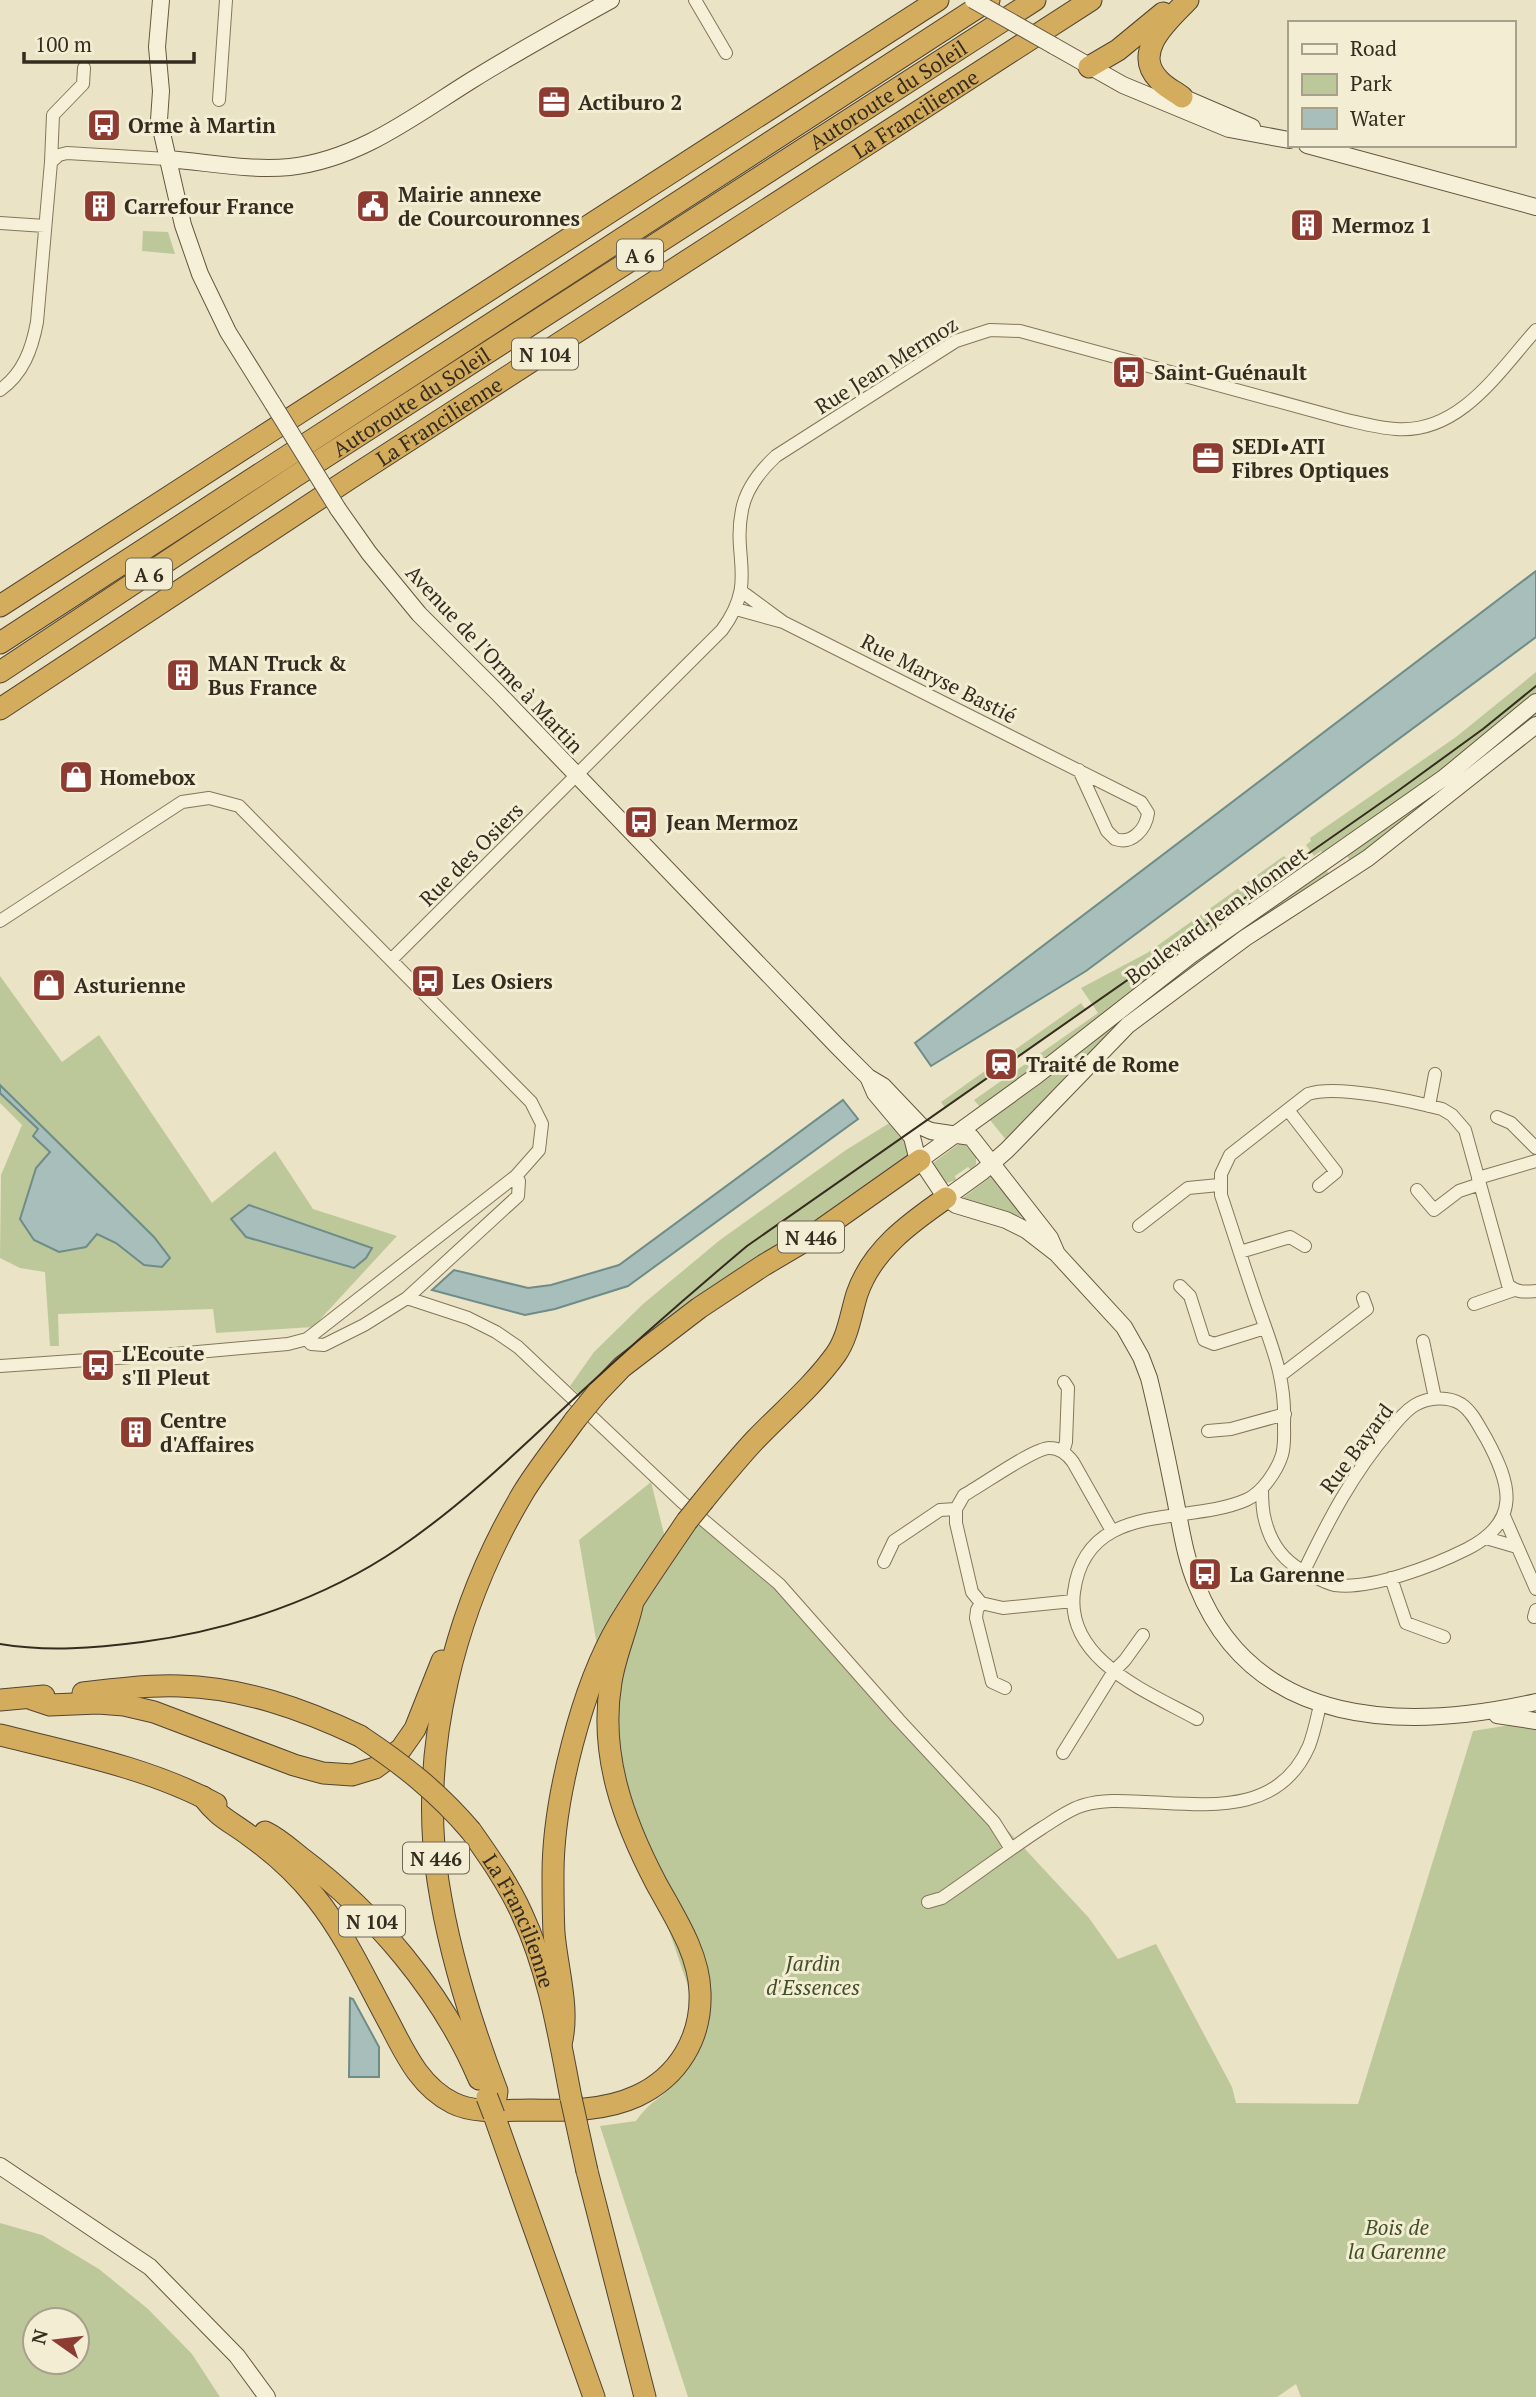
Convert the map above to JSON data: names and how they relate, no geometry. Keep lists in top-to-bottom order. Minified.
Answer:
{"streets":{"highway":["Autoroute du Soleil","La Francilienne","A 6","N 104","N 446"],"main road":["Avenue de l'Orme à Martin","Boulevard Jean Monnet"],"street":["Rue Jean Mermoz","Rue Maryse Bastié","Rue des Osiers","Rue Bayard"]},"crossings":[["La Francilienne","N 446"],["N 104","N 446"],["Rue Jean Mermoz","Avenue de l'Orme à Martin"],["Rue Jean Mermoz","Rue Maryse Bastié"],["Rue Jean Mermoz","Rue des Osiers"],["Avenue de l'Orme à Martin","Rue des Osiers"],["Avenue de l'Orme à Martin","Boulevard Jean Monnet"],["Avenue de l'Orme à Martin","N 446"],["Boulevard Jean Monnet","N 446"]],"parks":["Jardin d'Essences","Bois de la Garenne"],"places":{"office":["Actiburo 2","SEDI•ATI Fibres Optiques"],"bus stop":["Orme à Martin","Saint-Guénault","Jean Mermoz","Les Osiers","L'Ecoute s'Il Pleut","La Garenne"],"building":["Carrefour France","Mermoz 1","MAN Truck & Bus France","Centre d'Affaires"],"public building":["Mairie annexe de Courcouronnes"],"shop":["Homebox","Asturienne"],"station":["Traité de Rome"]},"legend":["Road","Park","Water"],"scale_bar":"100 m","north":"left"}
